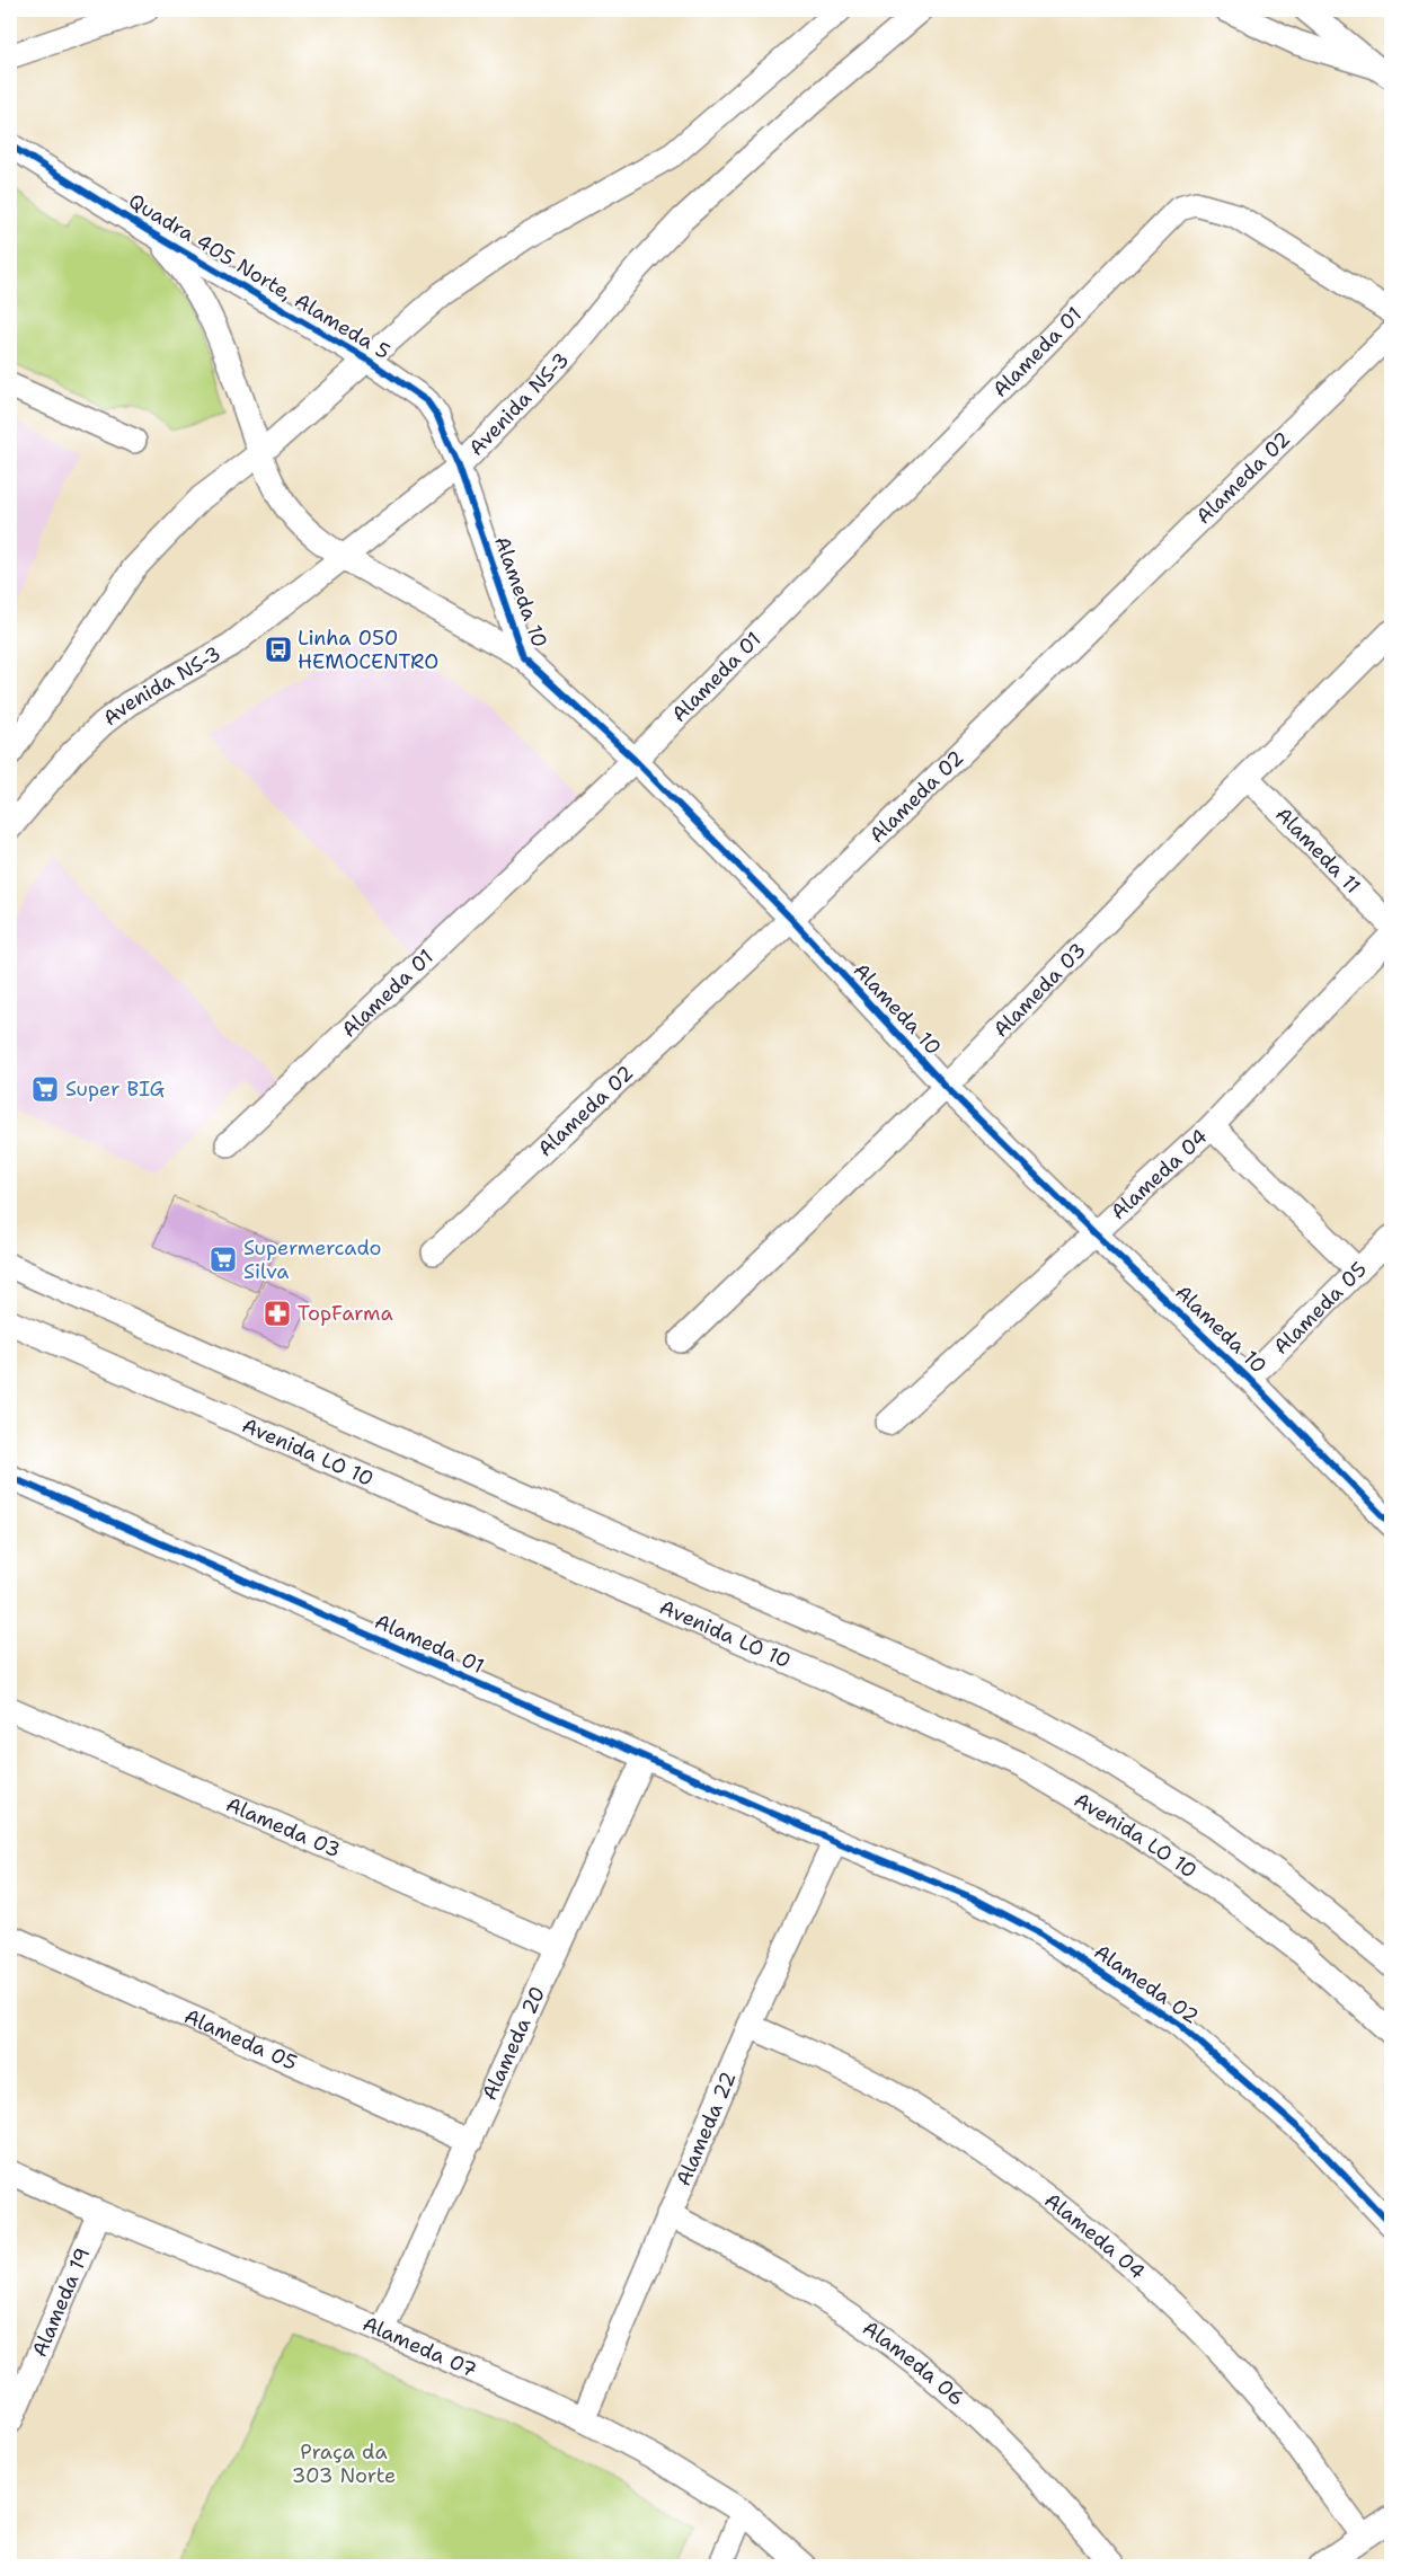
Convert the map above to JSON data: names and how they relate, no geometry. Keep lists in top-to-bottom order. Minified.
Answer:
{"streets":{"street":["Quadra 405 Norte, Alameda 5","Alameda 01","Avenida NS-3","Alameda 02","Alameda 10","Alameda 11","Alameda 03","Alameda 04","Alameda 05","Avenida LO 10","Alameda 20","Alameda 22","Alameda 19","Alameda 07","Alameda 06"]},"crossings":[["Quadra 405 Norte, Alameda 5","Avenida NS-3"],["Quadra 405 Norte, Alameda 5","Alameda 10"],["Alameda 01","Alameda 02"],["Alameda 01","Alameda 10"],["Alameda 01","Alameda 20"],["Alameda 01","Alameda 22"],["Avenida NS-3","Alameda 10"],["Alameda 02","Alameda 10"],["Alameda 02","Alameda 22"],["Alameda 10","Alameda 03"],["Alameda 10","Alameda 04"],["Alameda 10","Alameda 05"],["Alameda 11","Alameda 03"],["Alameda 03","Alameda 20"],["Alameda 04","Alameda 22"],["Alameda 05","Alameda 20"],["Alameda 20","Alameda 07"],["Alameda 22","Alameda 07"],["Alameda 22","Alameda 06"],["Alameda 19","Alameda 07"]],"parks":["Praça da 303 Norte"],"places":{"bus stop":["Linha 050 HEMOCENTRO"],"supermarket":["Super BIG","Supermercado Silva"],"pharmacy":["TopFarma"]}}
